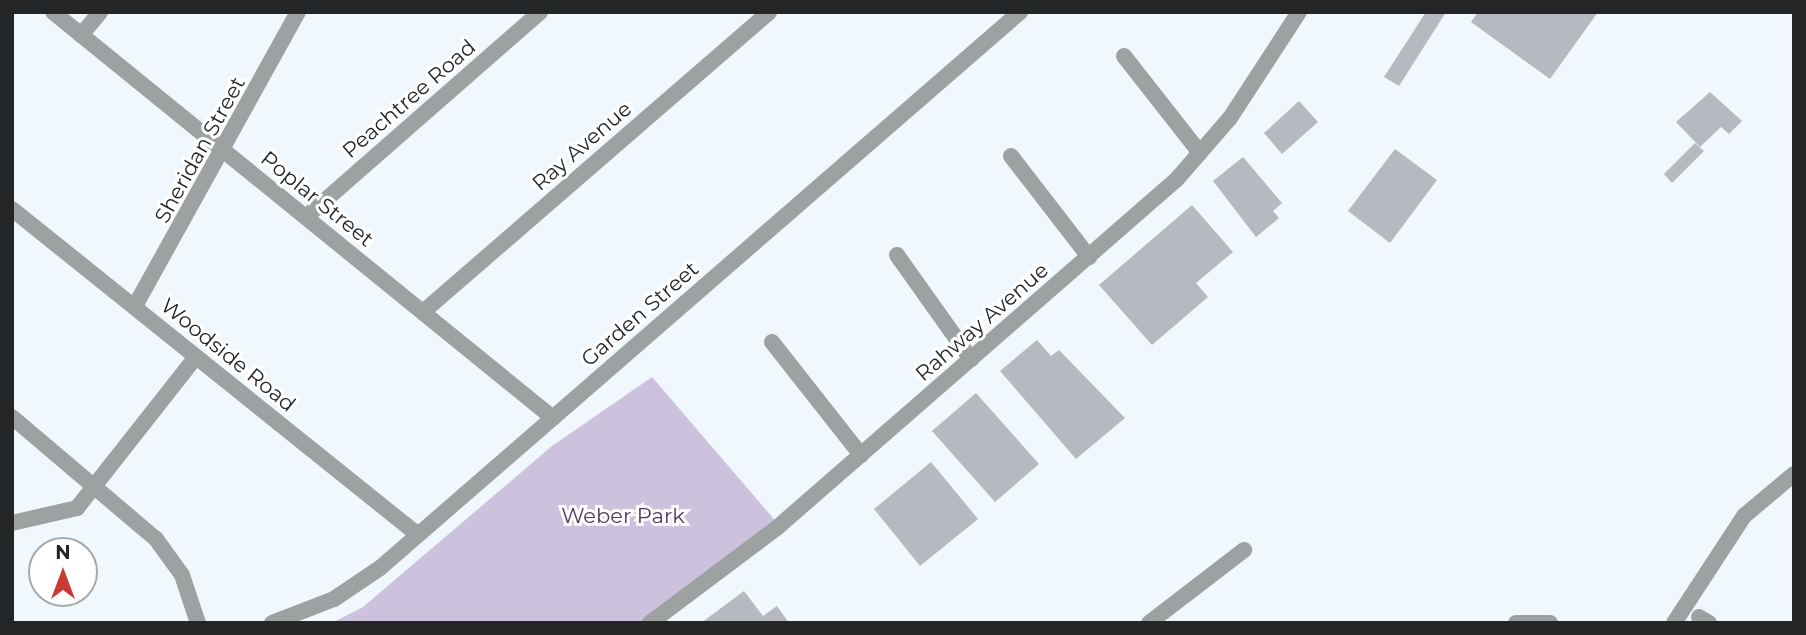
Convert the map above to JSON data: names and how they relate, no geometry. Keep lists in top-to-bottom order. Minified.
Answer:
{"streets":{"street":["Peachtree Road","Ray Avenue","Sheridan Street","Poplar Street","Garden Street","Rahway Avenue","Woodside Road"]},"crossings":[["Peachtree Road","Poplar Street"],["Ray Avenue","Poplar Street"],["Sheridan Street","Poplar Street"],["Sheridan Street","Woodside Road"],["Poplar Street","Garden Street"],["Garden Street","Woodside Road"]],"parks":["Weber Park"],"north":"top"}
